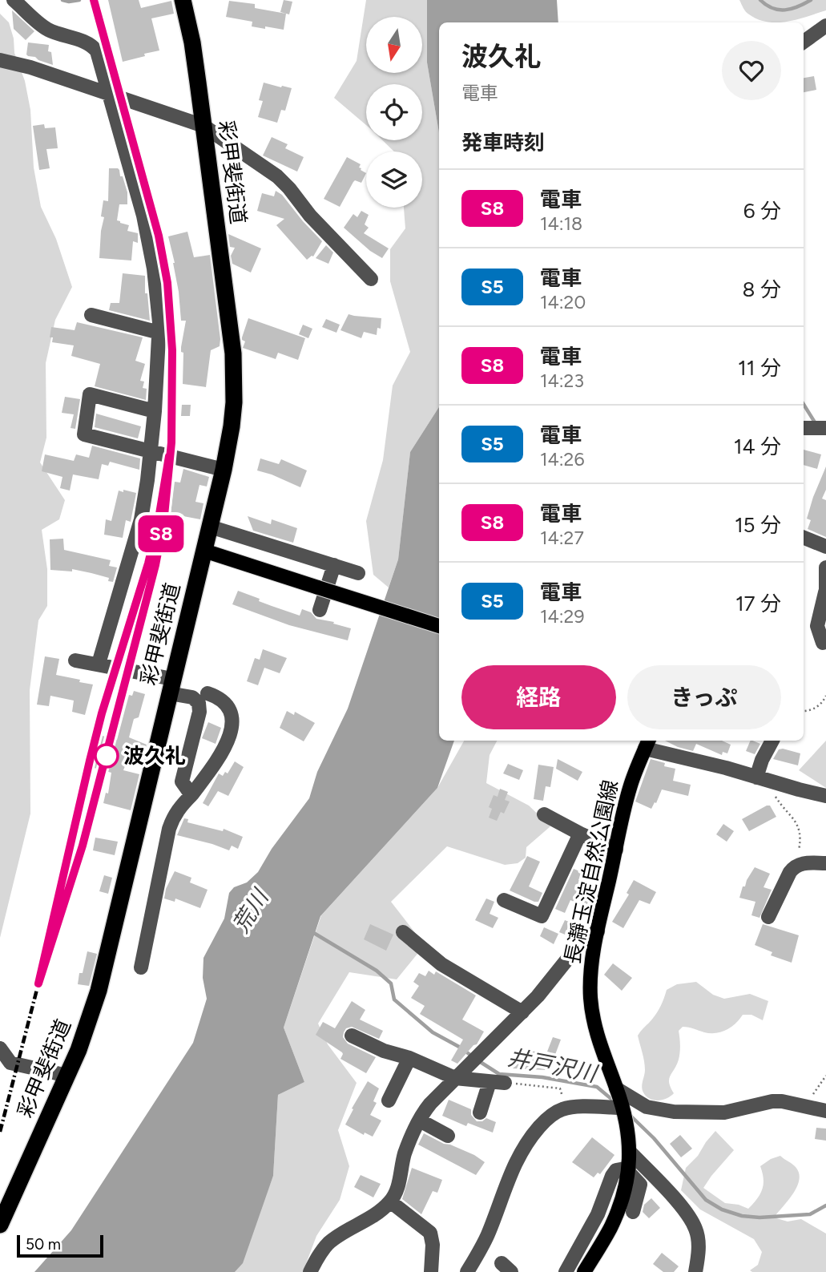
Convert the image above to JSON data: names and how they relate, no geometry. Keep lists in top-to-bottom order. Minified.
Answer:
{"streets":{"highway":["彩甲斐街道"],"main road":["長瀞玉淀自然公園線"]},"water":["荒川","井戸沢川"],"places":["波久礼"],"scale_bar":"50 m","north":"bottom","page":{"on_map":"S8","heading":[["波久礼","電車"],"発車時刻"],"list":[{"mark":"S8","name":"電車","note":"14:18","value":"6 分"},{"mark":"S5","name":"電車","note":"14:20","value":"8 分"},{"mark":"S8","name":"電車","note":"14:23","value":"11 分"},{"mark":"S5","name":"電車","note":"14:26","value":"14 分"},{"mark":"S8","name":"電車","note":"14:27","value":"15 分"},{"mark":"S5","name":"電車","note":"14:29","value":"17 分"}],"buttons":["経路","きっぷ"],"scale":"50 m"}}
